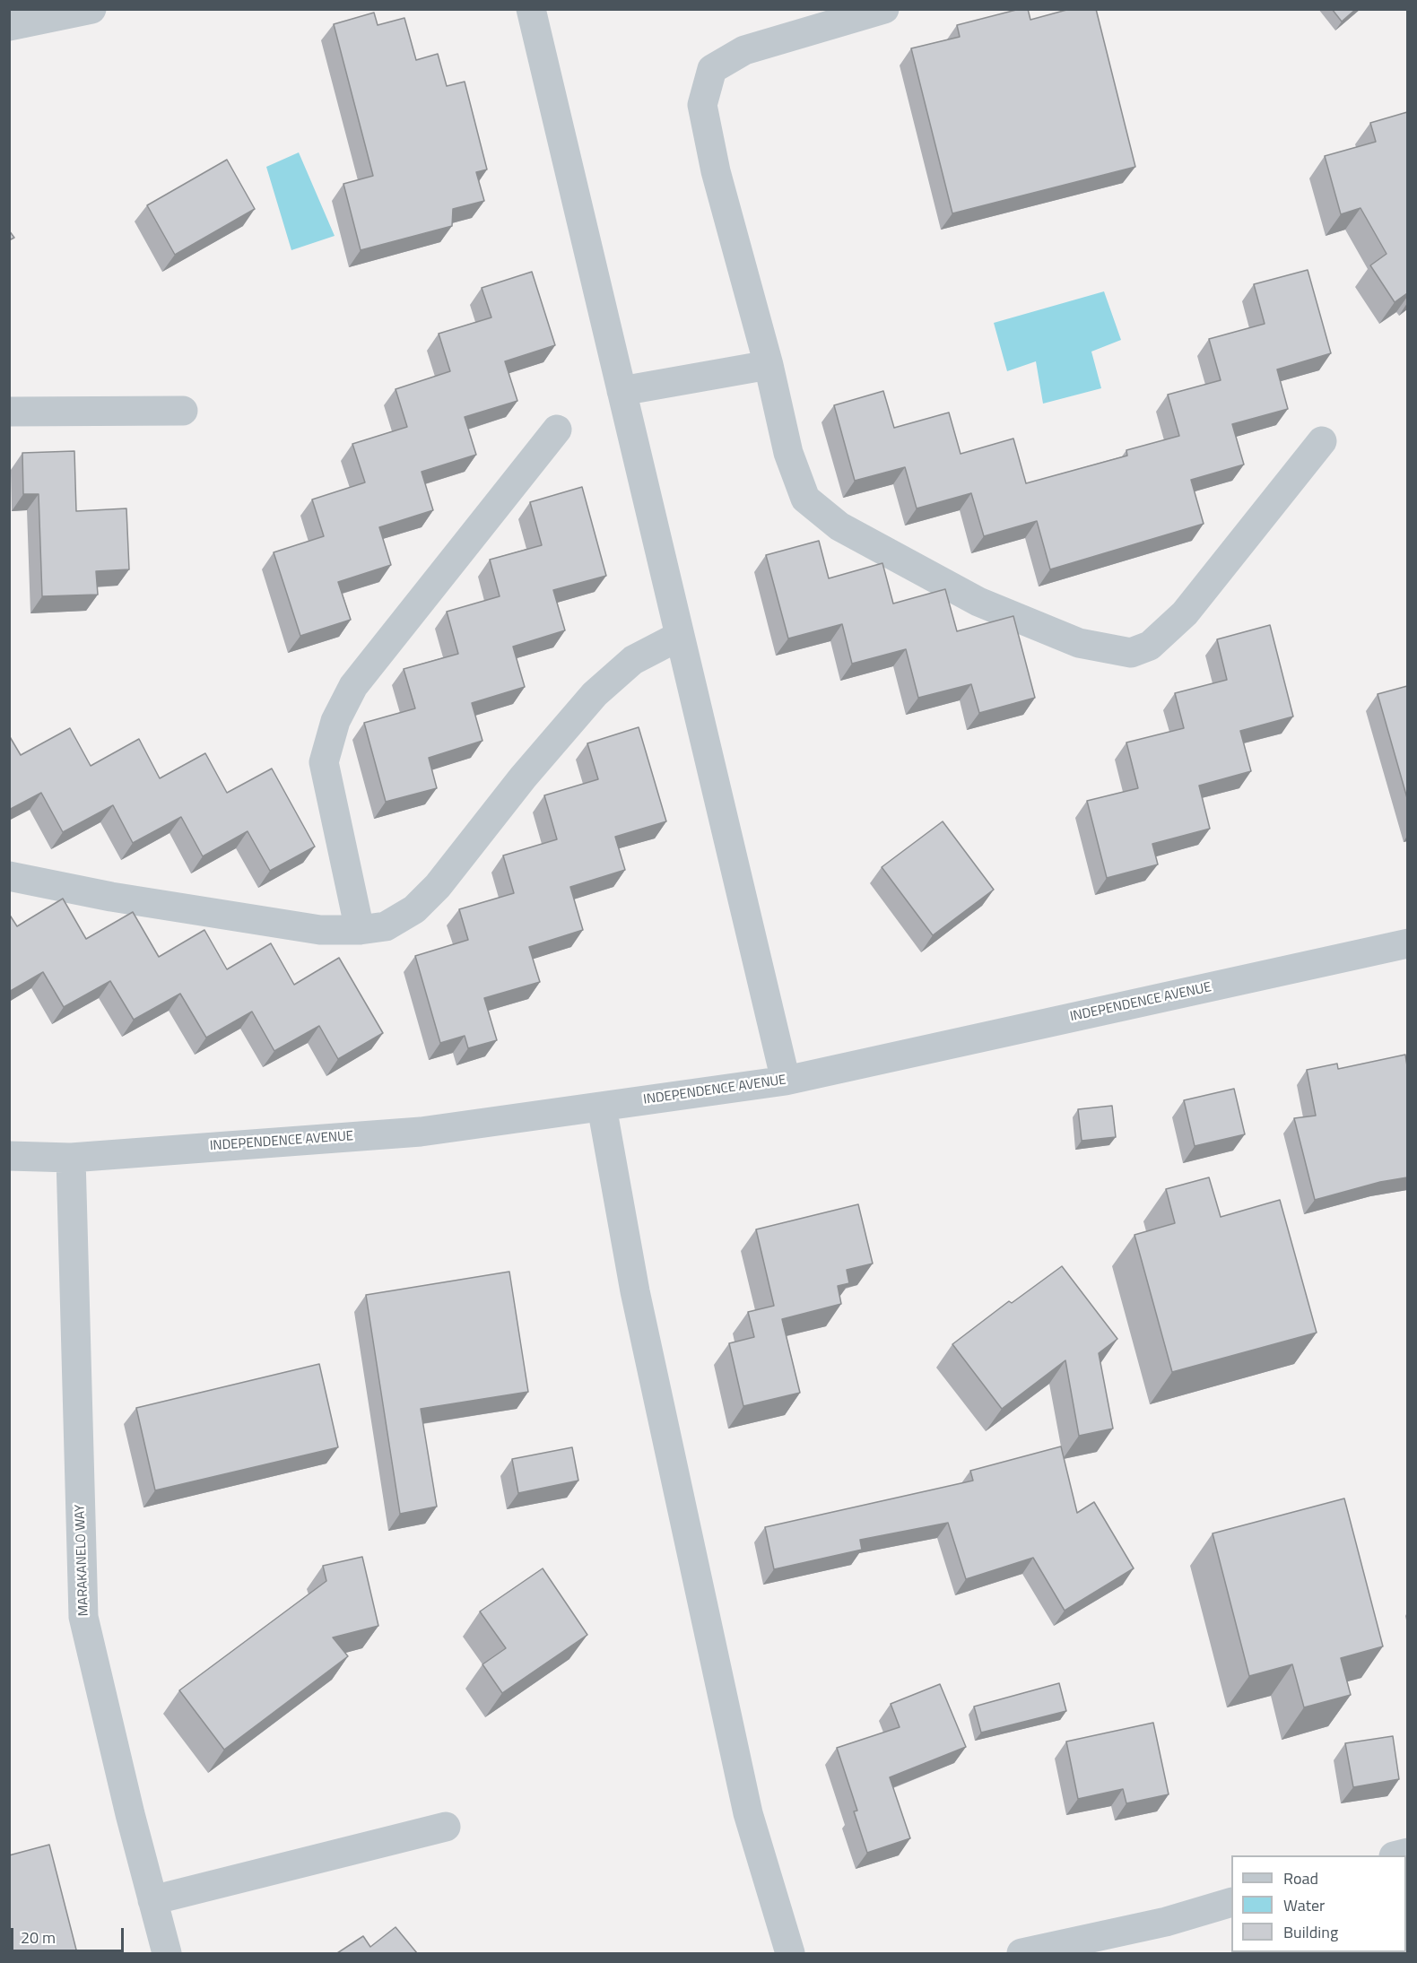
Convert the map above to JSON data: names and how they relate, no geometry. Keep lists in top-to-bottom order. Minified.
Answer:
{"streets":{"street":["INDEPENDENCE AVENUE","MARAKANELO WAY"]},"crossings":[["INDEPENDENCE AVENUE","MARAKANELO WAY"]],"legend":["Road","Water","Building"],"scale_bar":"20 m"}
